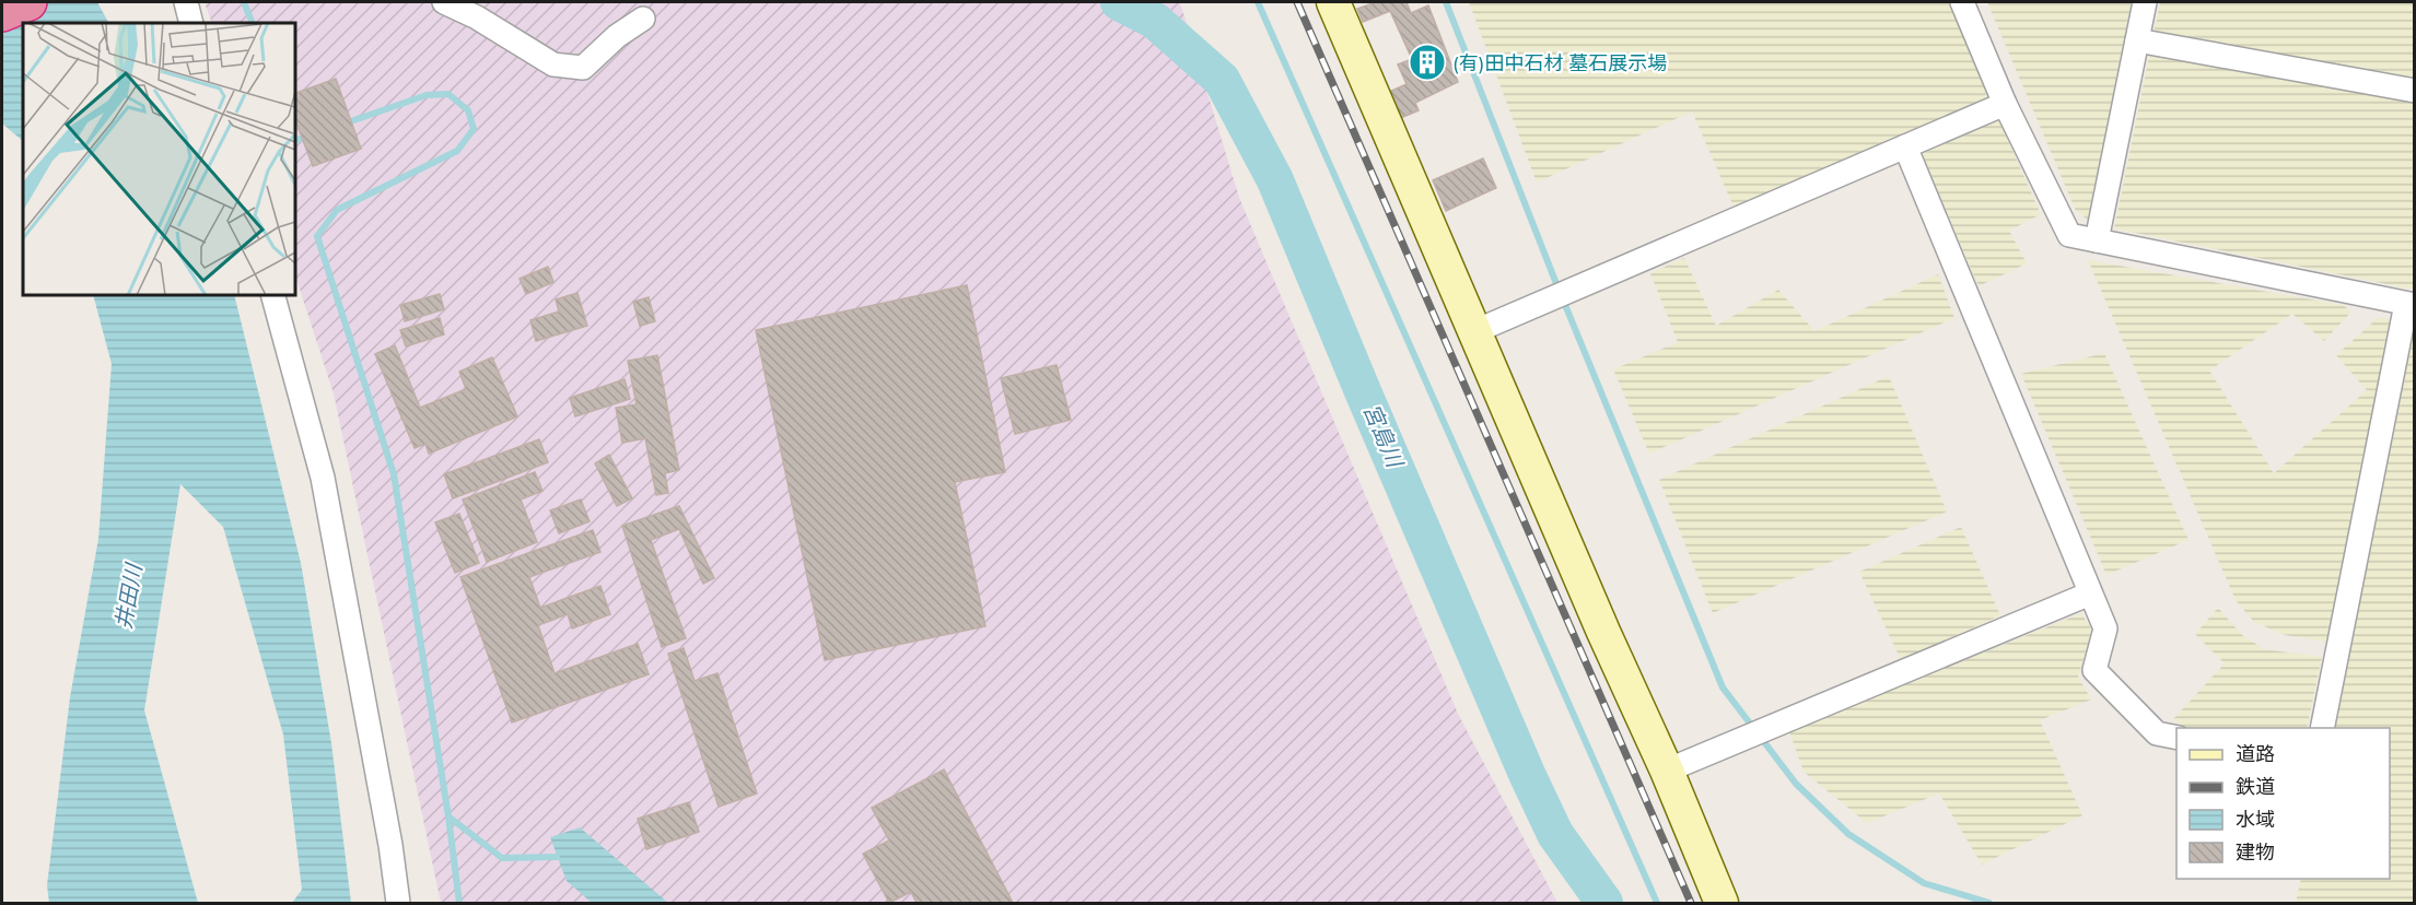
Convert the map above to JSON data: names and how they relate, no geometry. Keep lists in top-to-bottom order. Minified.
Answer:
{"water":["宮島川","井田川"],"places":{"building":["(有)田中石材 墓石展示場"]},"legend":["道路","鉄道","水域","建物"]}
